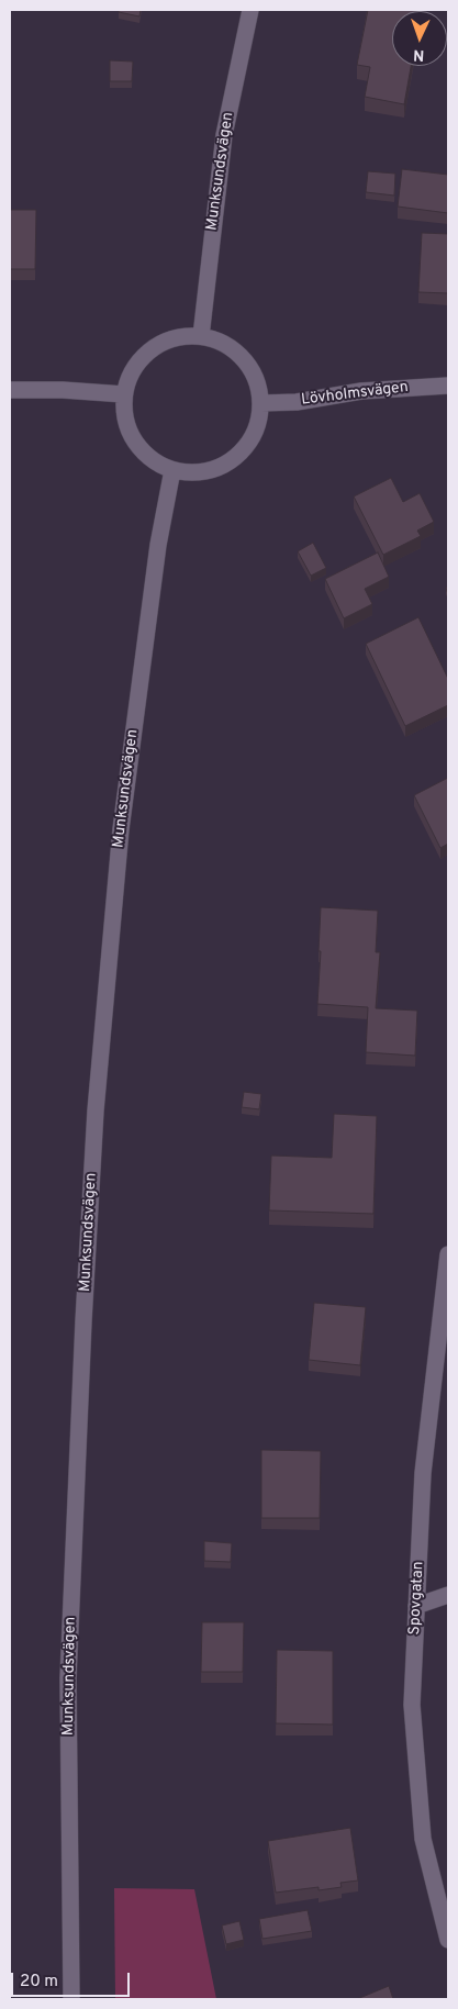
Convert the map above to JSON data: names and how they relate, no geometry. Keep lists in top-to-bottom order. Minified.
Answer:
{"streets":{"street":["Munksundsvägen","Lövholmsvägen","Spovgatan"]},"crossings":[["Munksundsvägen","Lövholmsvägen"]],"scale_bar":"20 m","north":"bottom"}
